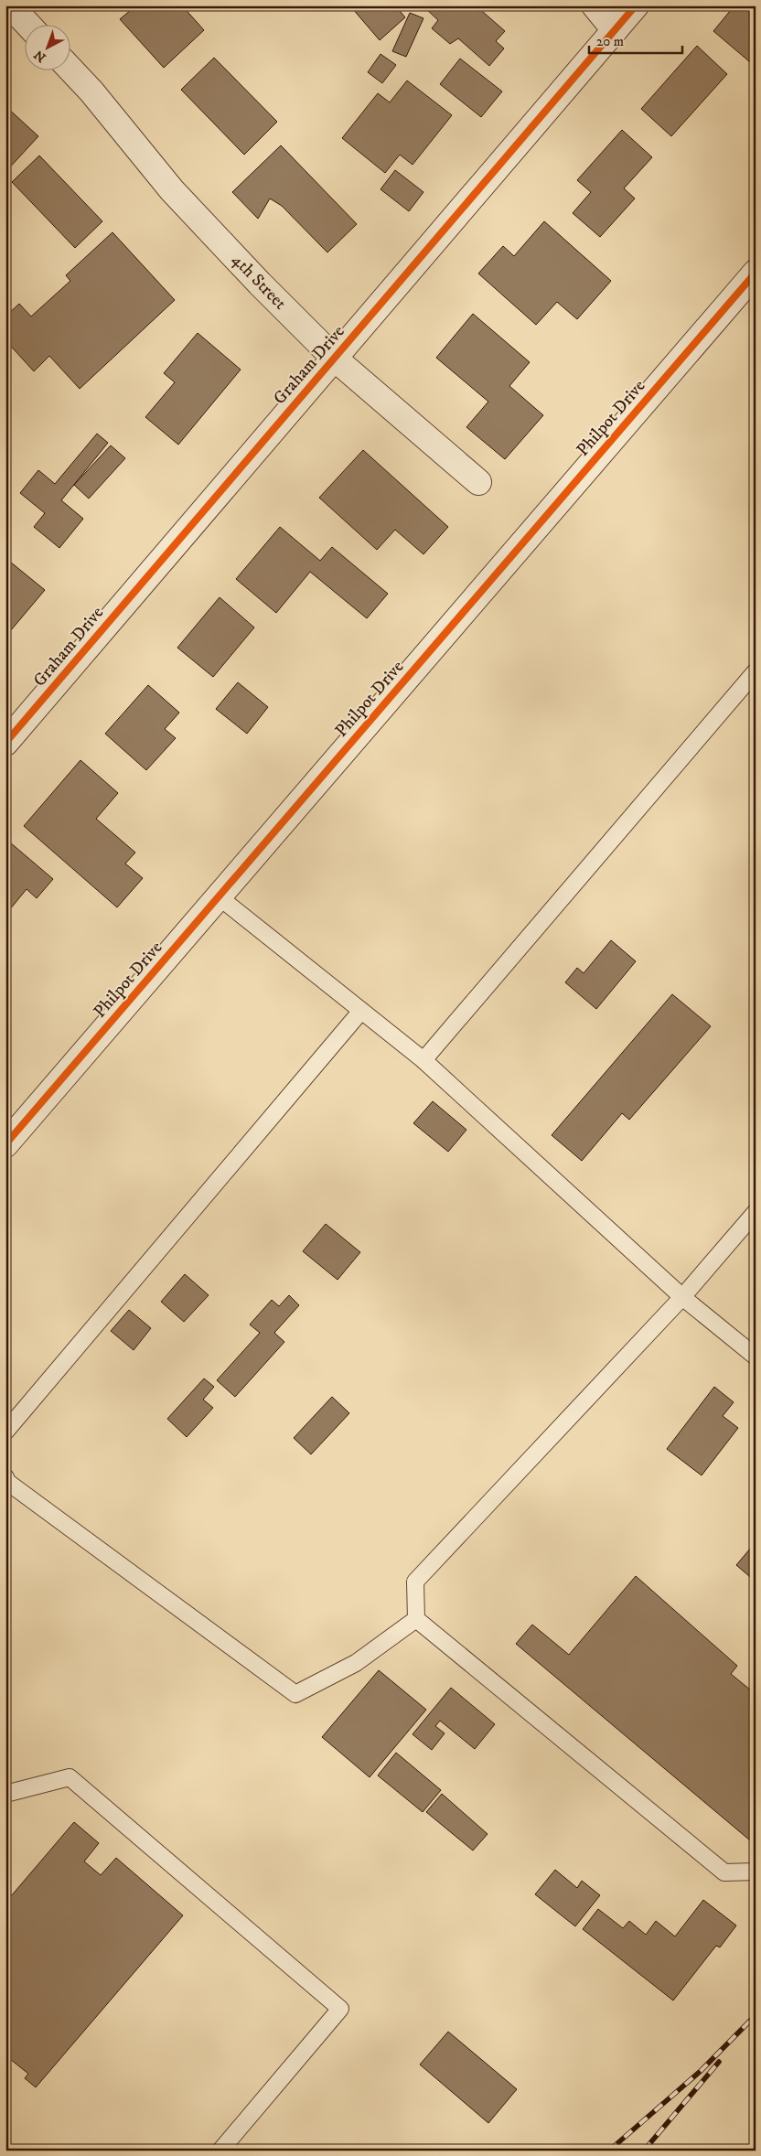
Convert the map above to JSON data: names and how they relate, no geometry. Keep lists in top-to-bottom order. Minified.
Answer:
{"streets":{"street":["4th Street","Graham Drive","Philpot Drive"]},"crossings":[["4th Street","Graham Drive"]],"scale_bar":"20 m","north":"bottom left"}
